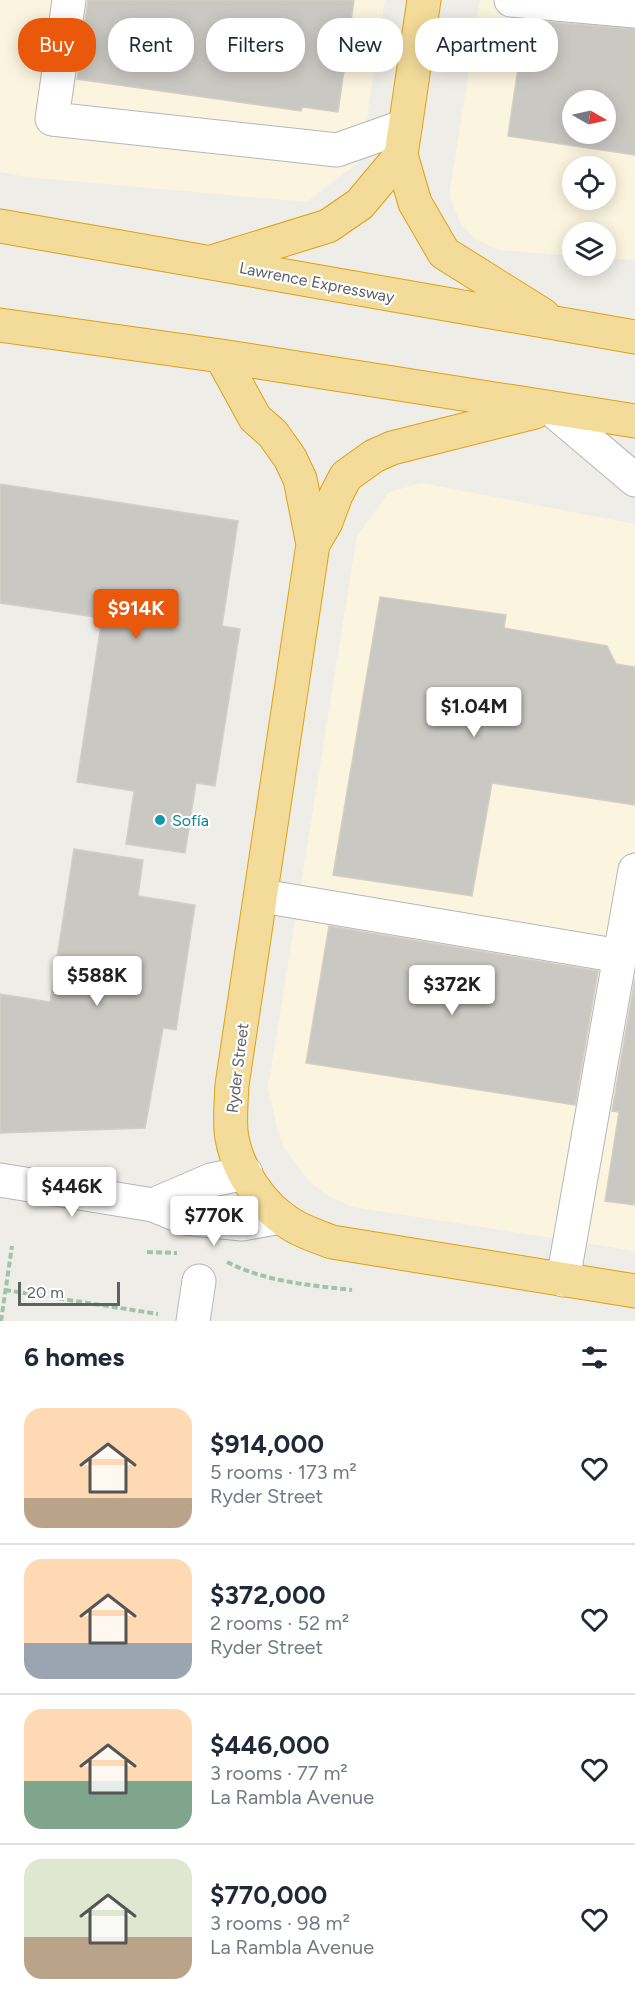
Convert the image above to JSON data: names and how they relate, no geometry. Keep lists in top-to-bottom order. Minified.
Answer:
{"streets":{"highway":["Lawrence Expressway","Ryder Street"]},"places":["Sofía"],"scale_bar":"20 m","north":"right","page":{"chip":["Buy","Rent","Filters","New","Apartment"],"price":["$914K","$1.04M","$588K","$372K","$446K","$770K"],"scale":"20 m","heading":"6 homes","list":[{"name":"$914,000","note":"5 rooms · 173 m² · Ryder Street"},{"name":"$372,000","note":"2 rooms · 52 m² · Ryder Street"},{"name":"$446,000","note":"3 rooms · 77 m² · La Rambla Avenue"},{"name":"$770,000","note":"3 rooms · 98 m² · La Rambla Avenue"}]}}
